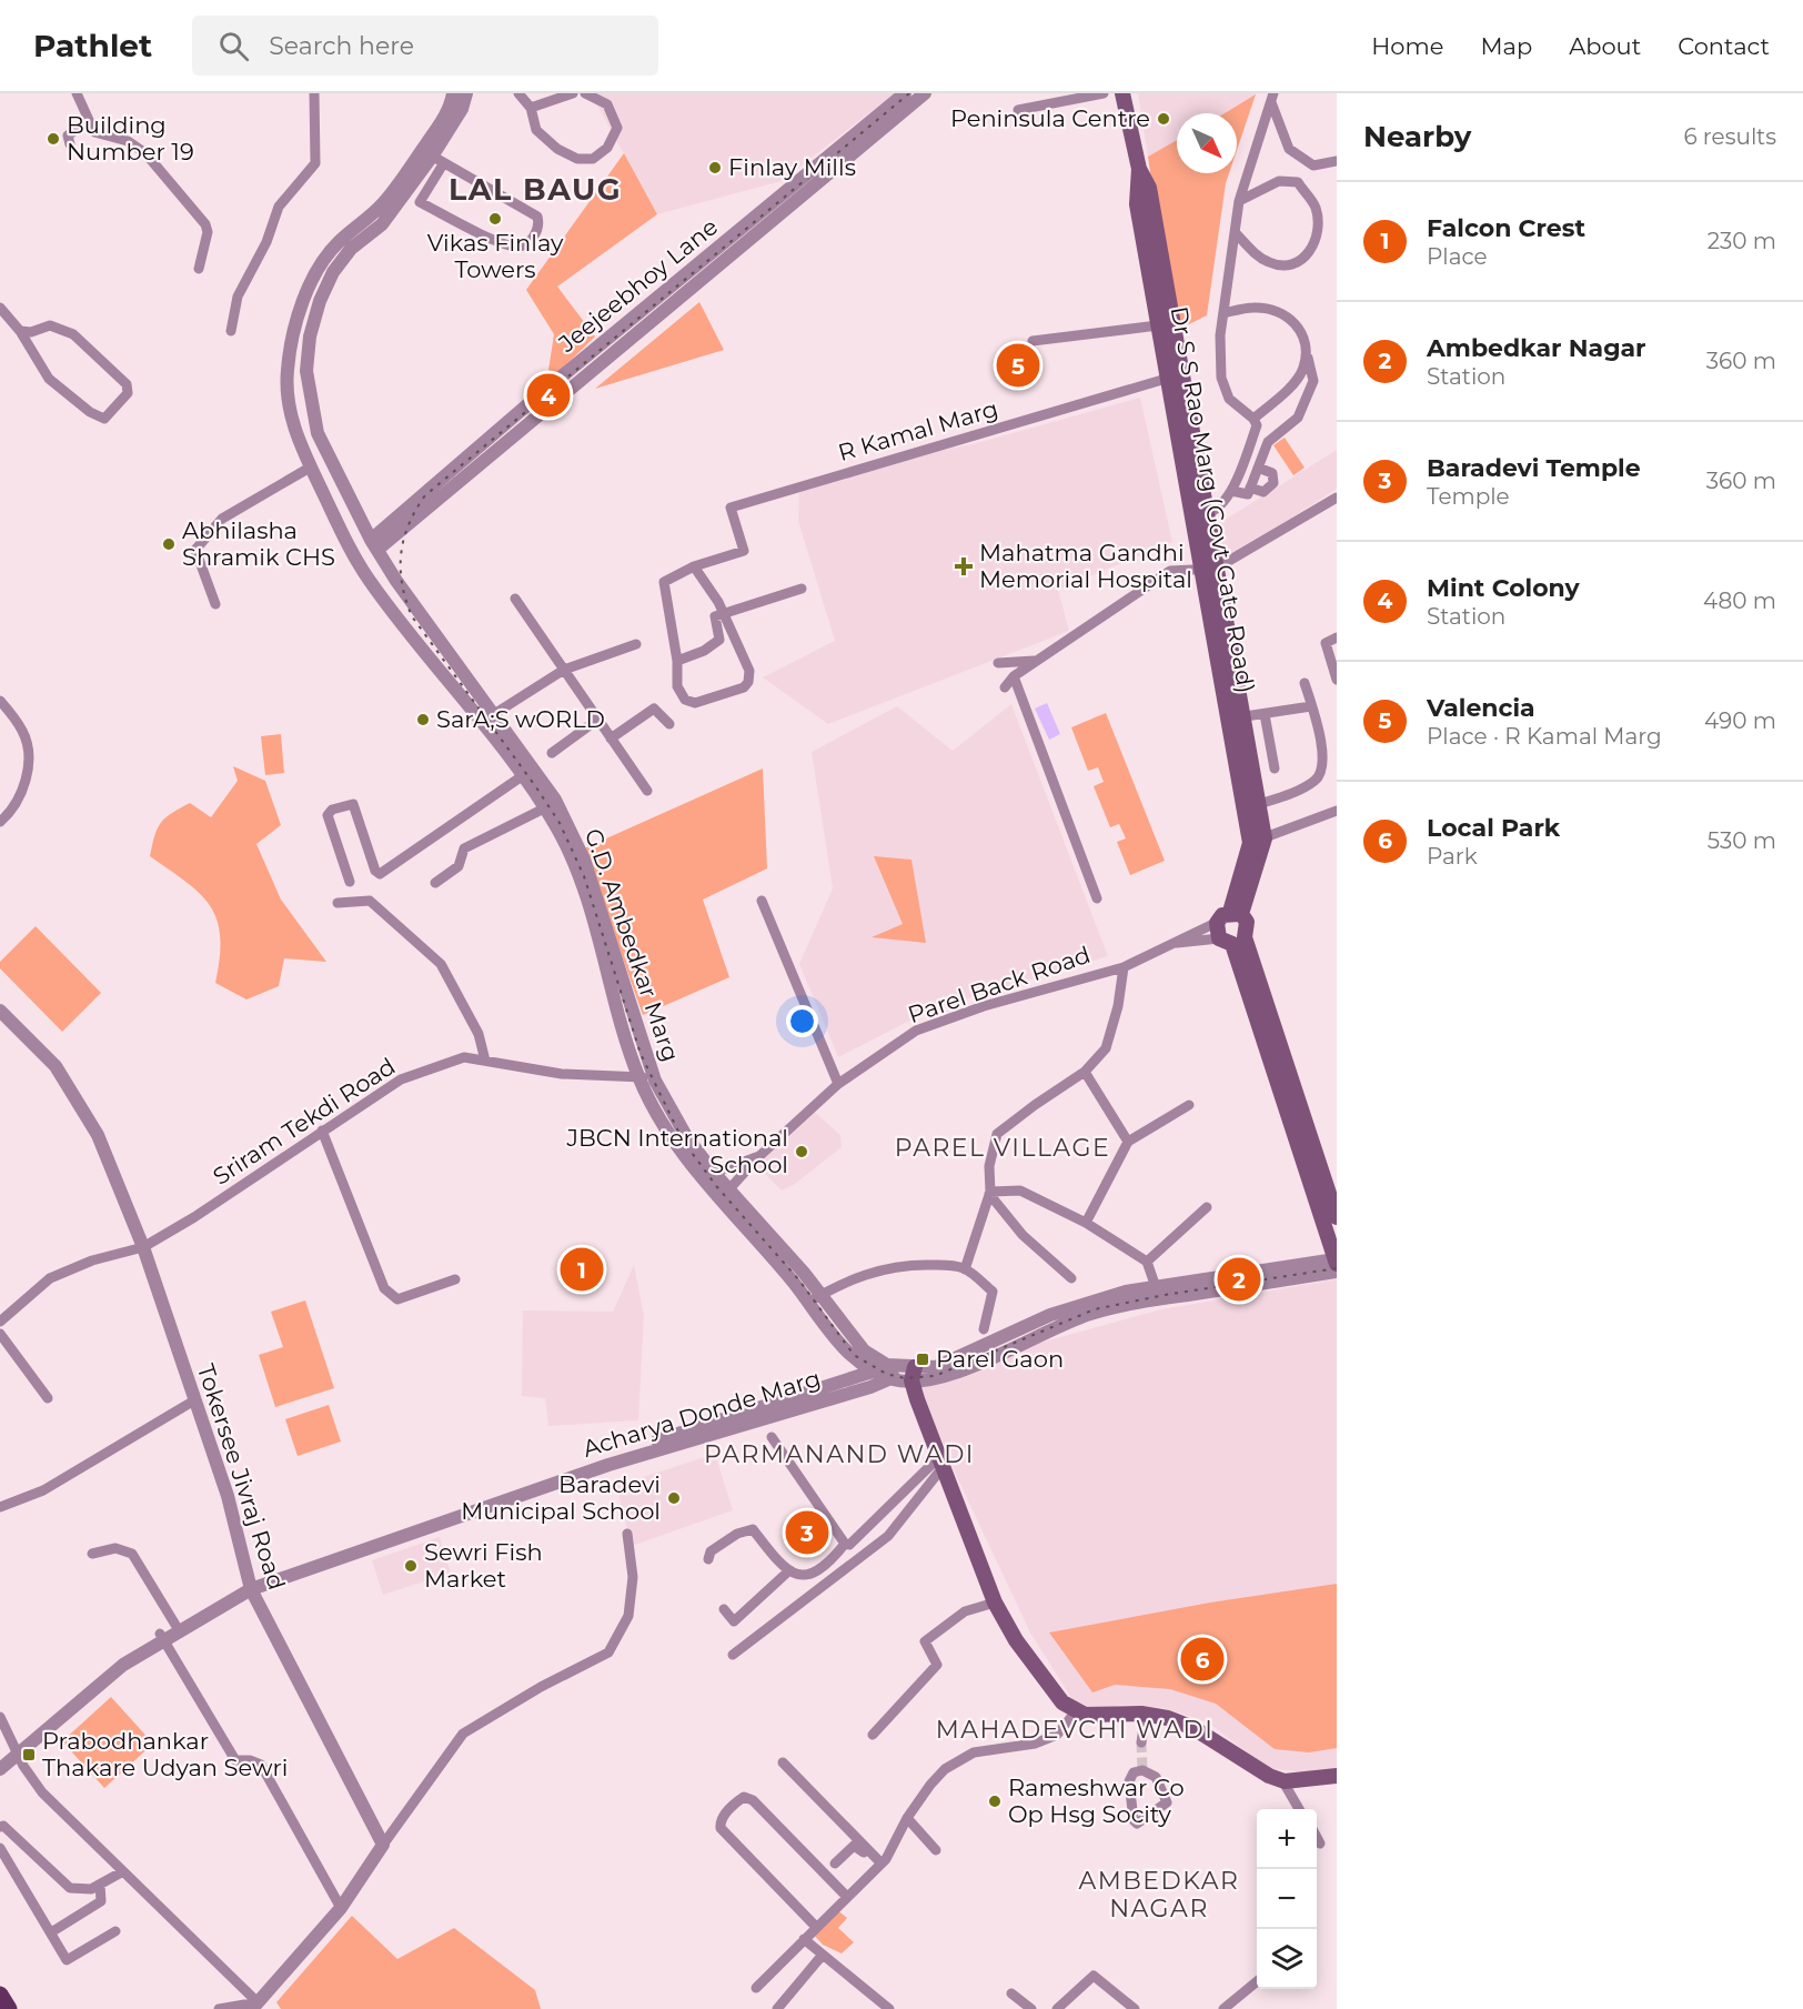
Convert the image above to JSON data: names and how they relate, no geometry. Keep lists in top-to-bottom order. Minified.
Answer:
{"streets":{"main road":["Dr S S Rao Marg (Govt Gate Road)"],"street":["Jeejeebhoy Lane","R Kamal Marg","G.D. Ambedkar Marg","Parel Back Road","Sriram Tekdi Road","Acharya Donde Marg","Tokersee Jivraj Road"]},"crossings":[["Jeejeebhoy Lane","G.D. Ambedkar Marg"],["R Kamal Marg","Dr S S Rao Marg (Govt Gate Road)"],["Dr S S Rao Marg (Govt Gate Road)","Parel Back Road"],["Dr S S Rao Marg (Govt Gate Road)","Acharya Donde Marg"],["G.D. Ambedkar Marg","Parel Back Road"],["G.D. Ambedkar Marg","Sriram Tekdi Road"],["Sriram Tekdi Road","Tokersee Jivraj Road"],["Acharya Donde Marg","Tokersee Jivraj Road"]],"districts":["LAL BAUG","PAREL VILLAGE","PARMANAND WADI","MAHADEVCHI WADI","AMBEDKAR NAGAR"],"places":{"other":["Peninsula Centre","Building Number 19","Finlay Mills","Vikas Finlay Towers","Abhilasha Shramik CHS","SarA;S wORLD","JBCN International School","Baradevi Municipal School","Sewri Fish Market","Rameshwar Co Op Hsg Socity"],"health":["Mahatma Gandhi Memorial Hospital"],"transit":["Parel Gaon","Prabodhankar Thakare Udyan Sewri"]},"north":"bottom right","page":{"header":"Pathlet","search":"Search here","nav":["Home","Map","About","Contact"],"heading":["Nearby","6 results"],"list":[{"mark":"1","name":"Falcon Crest","note":"Place","value":"230 m"},{"mark":"2","name":"Ambedkar Nagar","note":"Station","value":"360 m"},{"mark":"3","name":"Baradevi Temple","note":"Temple","value":"360 m"},{"mark":"4","name":"Mint Colony","note":"Station","value":"480 m"},{"mark":"5","name":"Valencia","note":"Place · R Kamal Marg","value":"490 m"},{"mark":"6","name":"Local Park","note":"Park","value":"530 m"}],"pins":["5","4","1","2","3","6"],"map_buttons":["+","−"]}}
